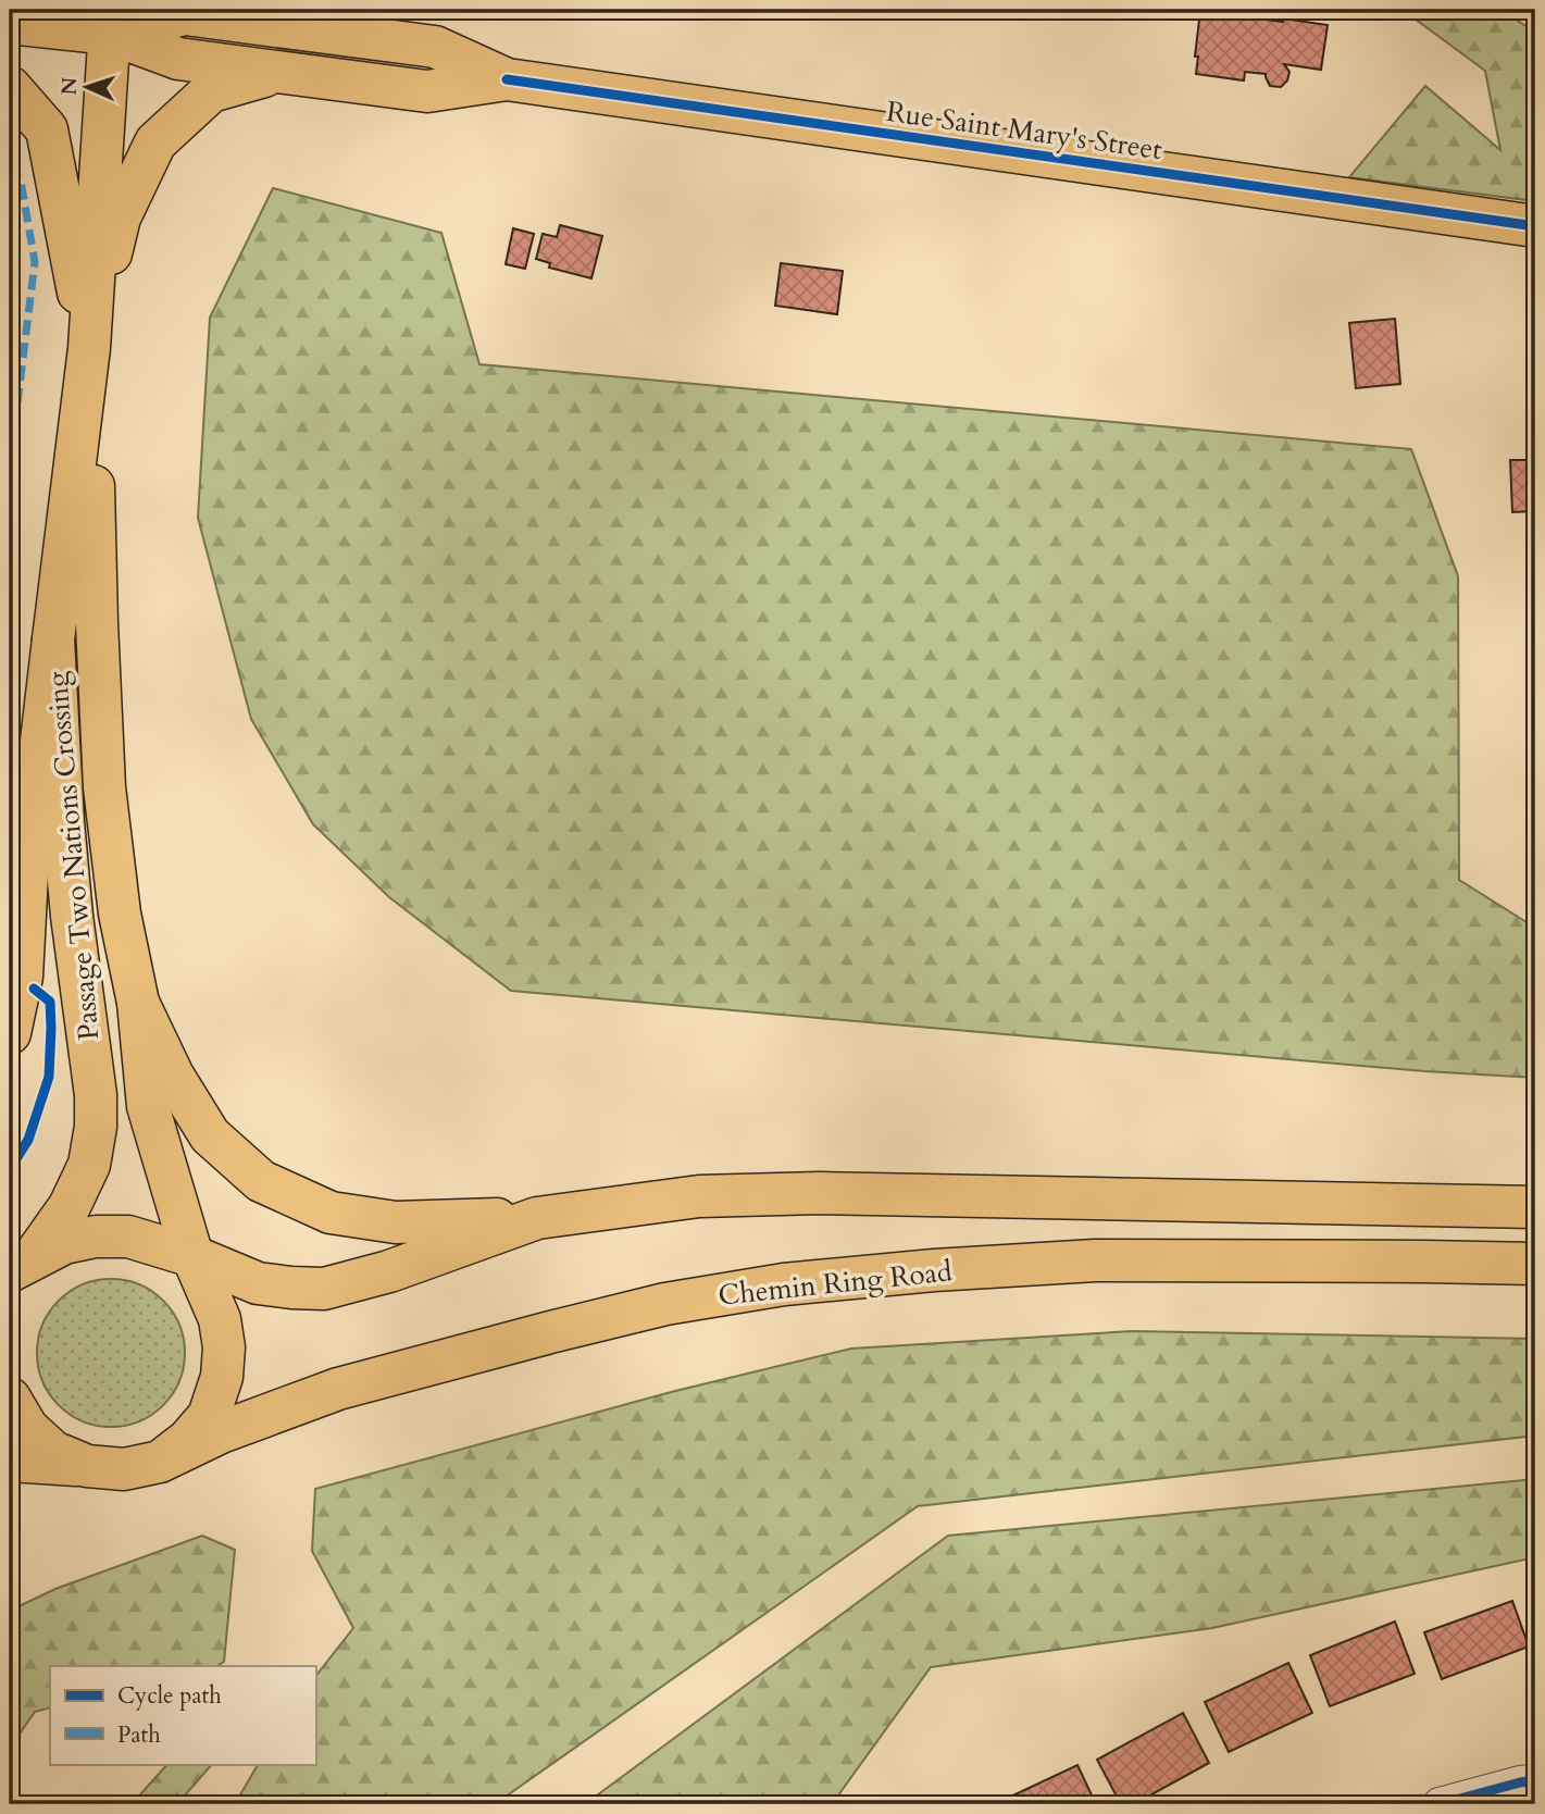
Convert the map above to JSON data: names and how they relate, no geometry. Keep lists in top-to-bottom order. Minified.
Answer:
{"streets":{"main road":["Rue Saint Mary's Street","Passage Two Nations Crossing","Chemin Ring Road"]},"crossings":[["Rue Saint Mary's Street","Passage Two Nations Crossing"]],"legend":["Cycle path","Path"],"north":"left"}
